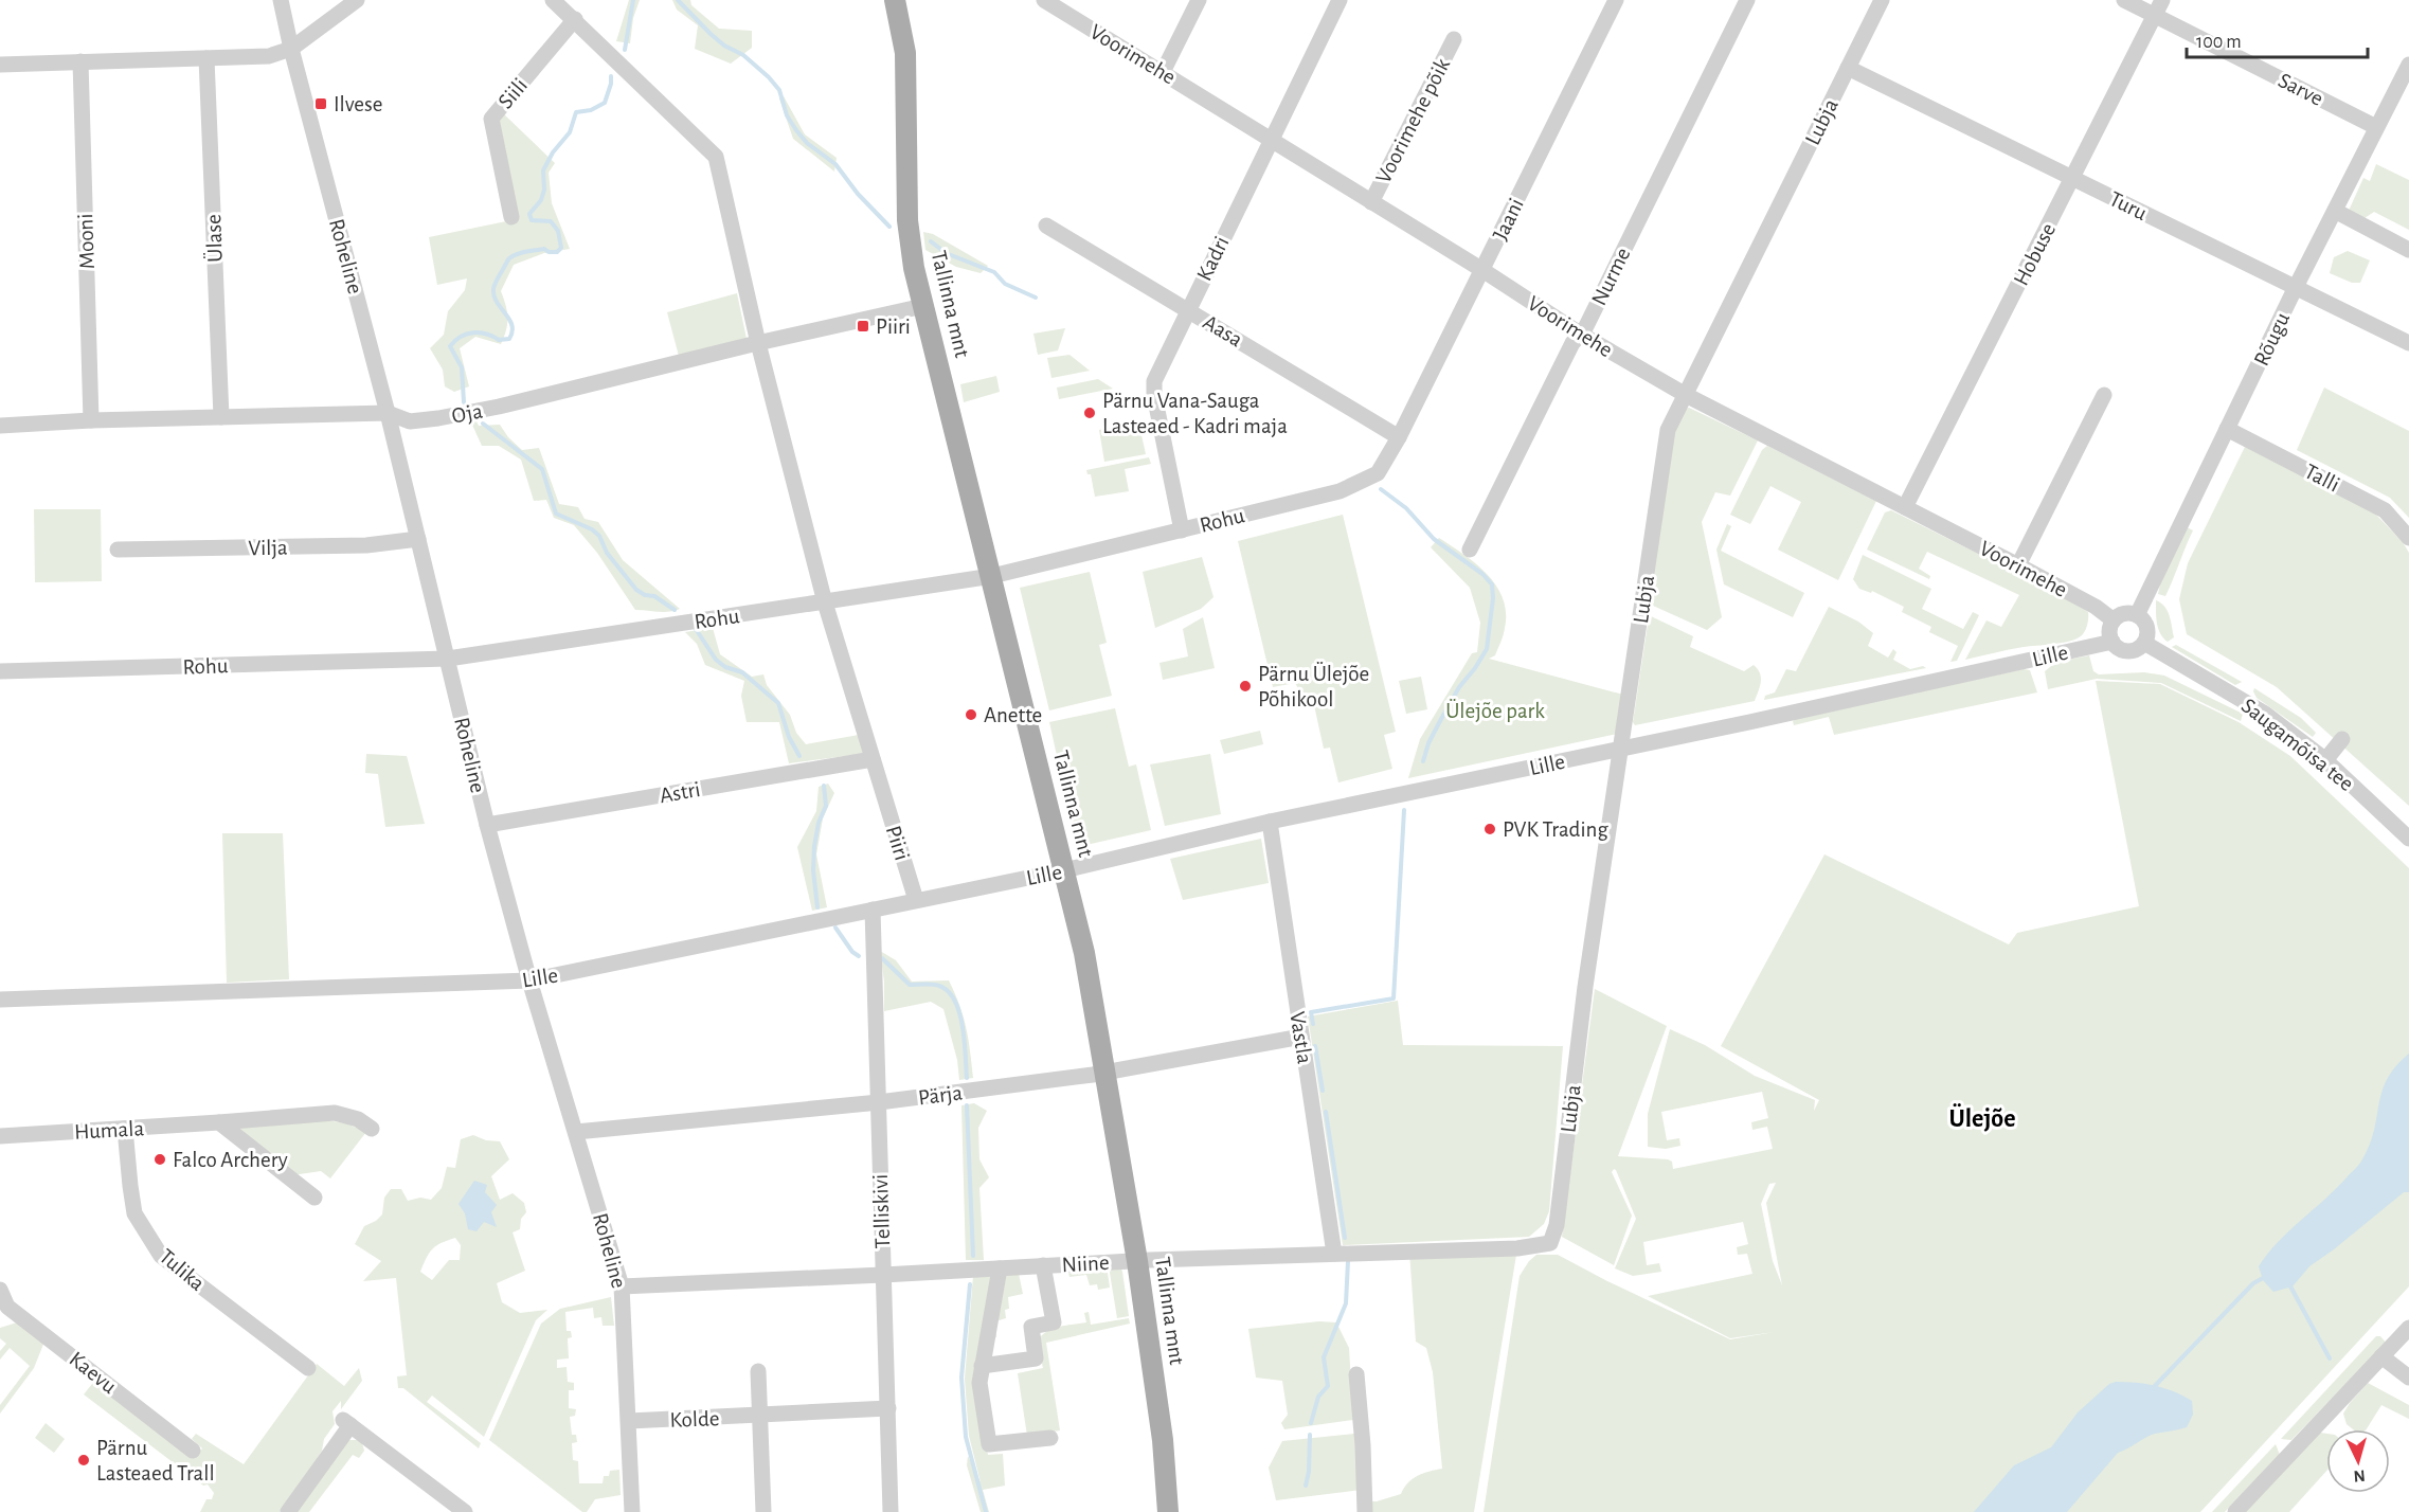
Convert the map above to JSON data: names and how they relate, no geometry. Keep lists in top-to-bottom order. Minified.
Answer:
{"streets":{"main road":["Tallinna mnt"],"street":["Voorimehe","Sarve","Siili","Voorimehe põik","Lubja","Turu","Jaani","Ülase","Mooni","Hobuse","Roheline","Kadri","Nurme","Aasa","Rõugu","Oja","Talli","Rohu","Vilja","Lille","Saugamõisa tee","Astri","Piiri","Vastla","Pärja","Humala","Telliskivi","Niine","Tulika","Kaevu","Kolde"]},"crossings":[["Voorimehe","Voorimehe põik"],["Voorimehe","Lubja"],["Voorimehe","Jaani"],["Voorimehe","Hobuse"],["Voorimehe","Kadri"],["Voorimehe","Nurme"],["Voorimehe","Rõugu"],["Voorimehe","Lille"],["Voorimehe","Saugamõisa tee"],["Sarve","Hobuse"],["Sarve","Rõugu"],["Siili","Piiri"],["Lubja","Turu"],["Lubja","Lille"],["Lubja","Niine"],["Turu","Hobuse"],["Turu","Rõugu"],["Jaani","Aasa"],["Jaani","Rohu"],["Ülase","Oja"],["Mooni","Oja"],["Roheline","Oja"],["Roheline","Rohu"],["Roheline","Vilja"],["Roheline","Lille"],["Roheline","Astri"],["Roheline","Pärja"],["Roheline","Niine"],["Roheline","Kolde"],["Kadri","Aasa"],["Kadri","Rohu"],["Tallinna mnt","Oja"],["Tallinna mnt","Rohu"],["Tallinna mnt","Lille"],["Tallinna mnt","Pärja"],["Tallinna mnt","Niine"],["Aasa","Rohu"],["Rõugu","Talli"],["Rõugu","Lille"],["Rõugu","Saugamõisa tee"],["Oja","Piiri"],["Rohu","Piiri"],["Lille","Saugamõisa tee"],["Lille","Piiri"],["Lille","Vastla"],["Lille","Telliskivi"],["Astri","Piiri"],["Vastla","Pärja"],["Vastla","Niine"],["Pärja","Telliskivi"],["Humala","Tulika"],["Telliskivi","Niine"],["Telliskivi","Kolde"]],"districts":["Ülejõe"],"parks":["Ülejõe park"],"places":{"transit":["Ilvese","Piiri"],"other":["Pärnu Vana-Sauga Lasteaed - Kadri maja","Pärnu Ülejõe Põhikool","Anette","PVK Trading","Falco Archery","Pärnu Lasteaed Trall"]},"scale_bar":"100 m","north":"bottom"}
